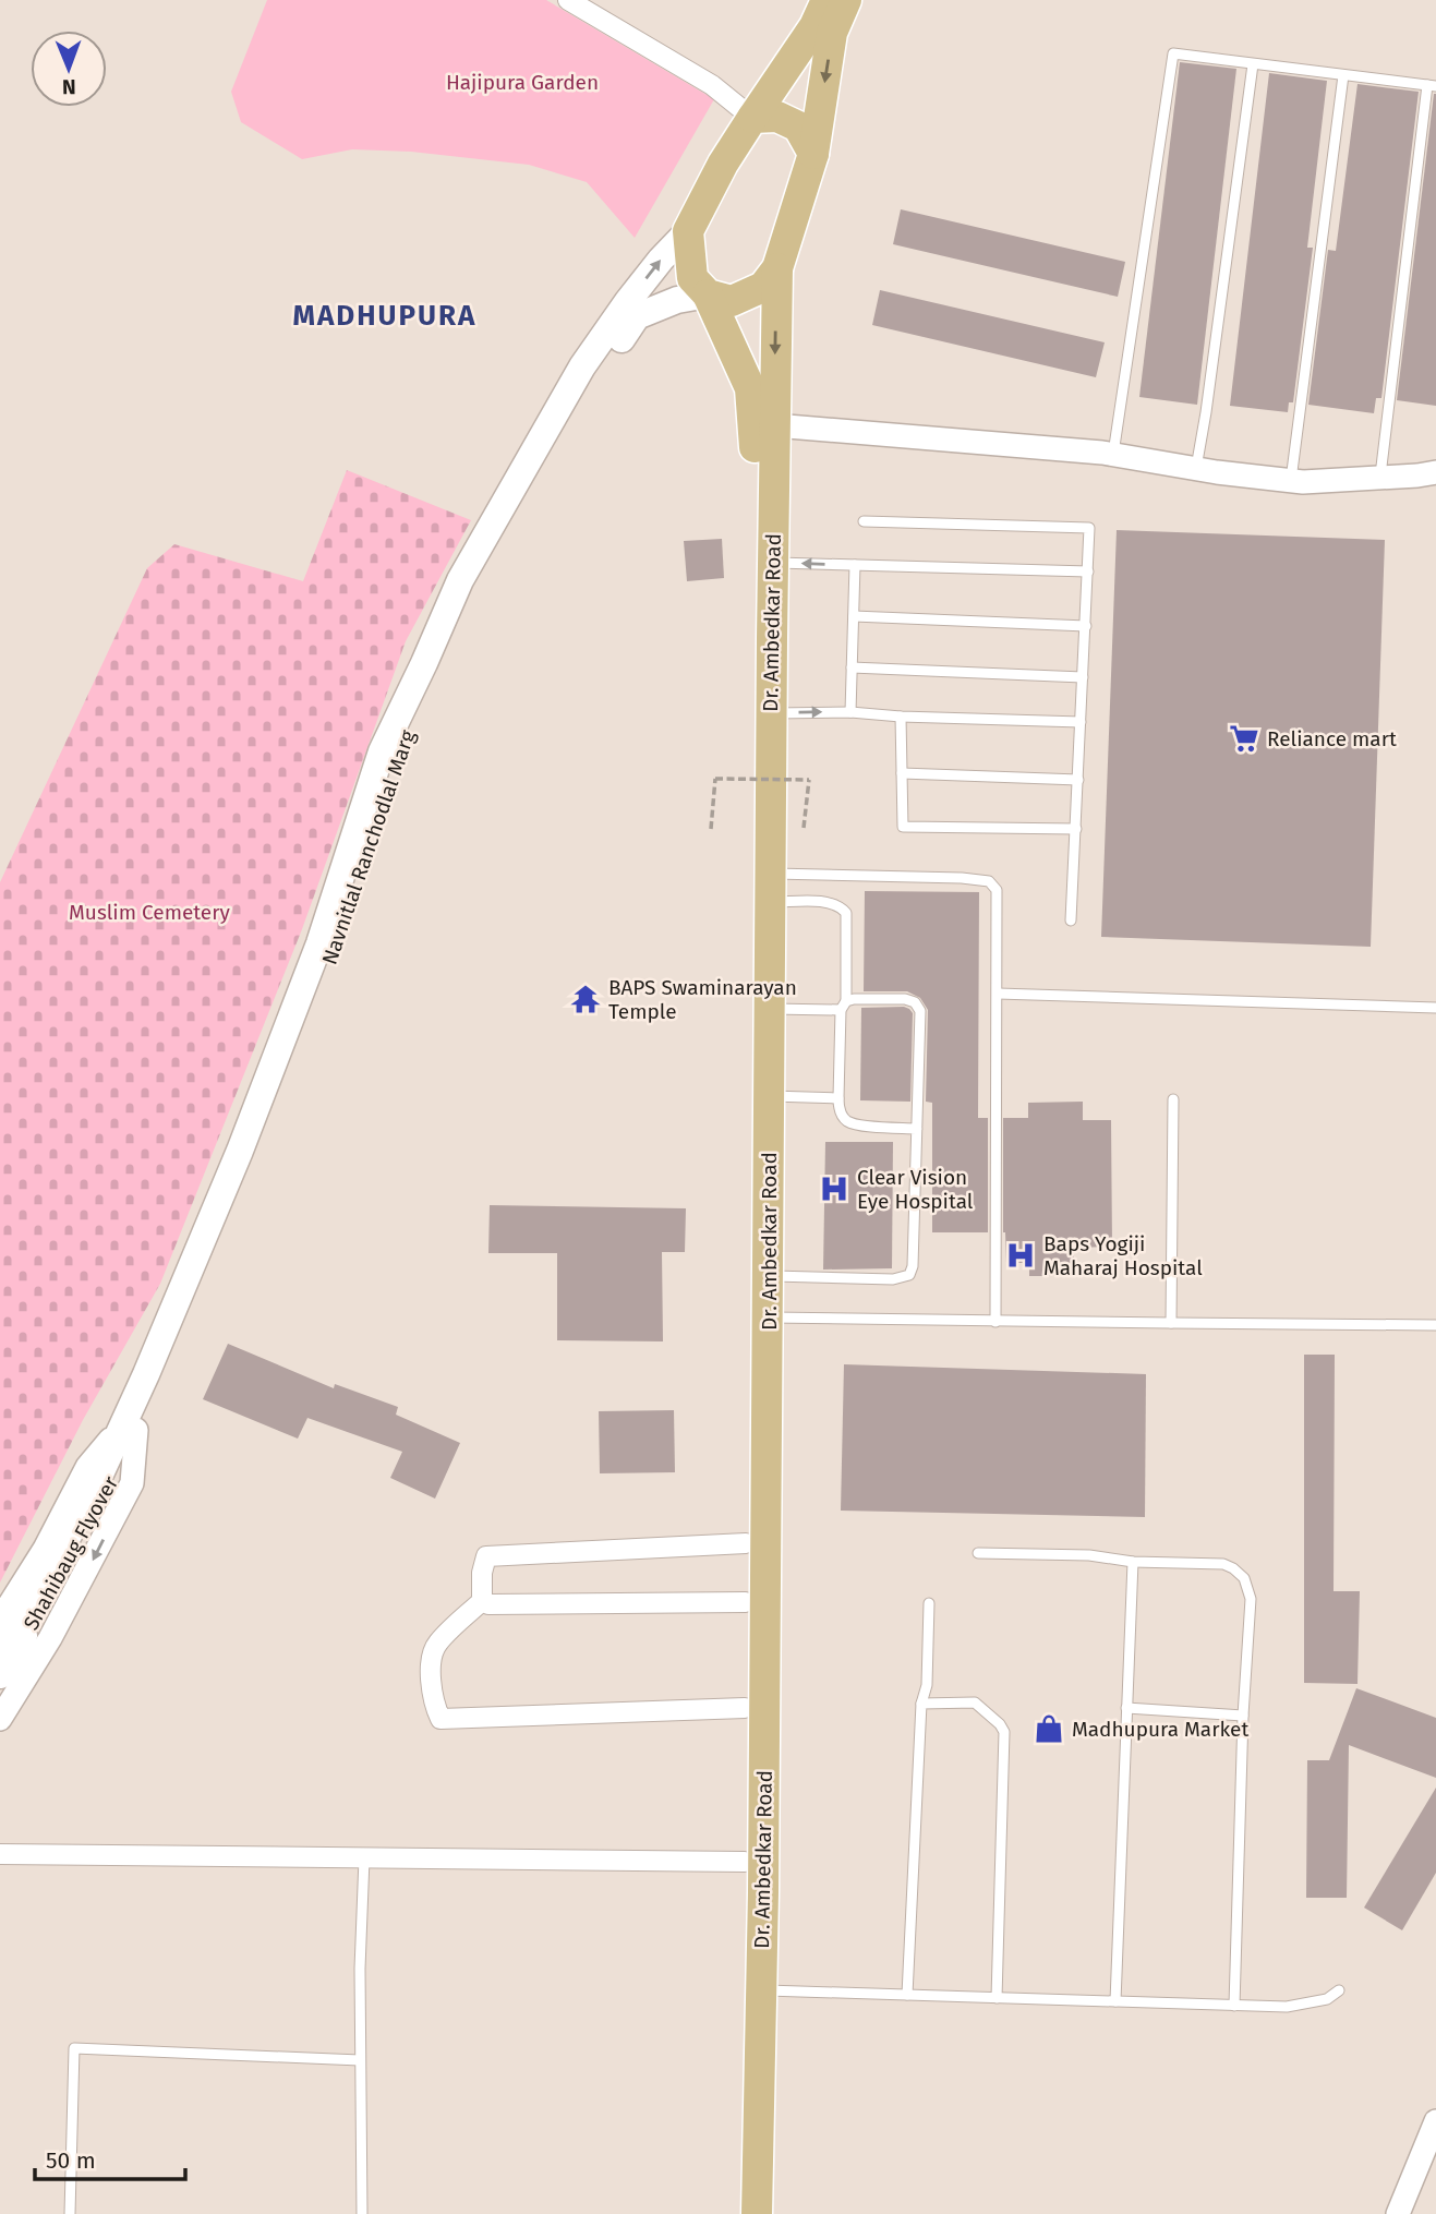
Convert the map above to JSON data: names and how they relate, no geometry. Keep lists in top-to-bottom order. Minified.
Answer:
{"streets":{"main road":["Dr. Ambedkar Road","Navnitlal Ranchodlal Marg","Shahibaug Flyover"]},"crossings":[["Dr. Ambedkar Road","Navnitlal Ranchodlal Marg"],["Navnitlal Ranchodlal Marg","Shahibaug Flyover"]],"districts":["MADHUPURA"],"parks":["Hajipura Garden","Muslim Cemetery"],"places":{"supermarket":["Reliance mart"],"temple":["BAPS Swaminarayan Temple"],"hospital":["Clear Vision Eye Hospital","Baps Yogiji Maharaj Hospital"],"shop":["Madhupura Market"]},"scale_bar":"50 m","north":"bottom"}
